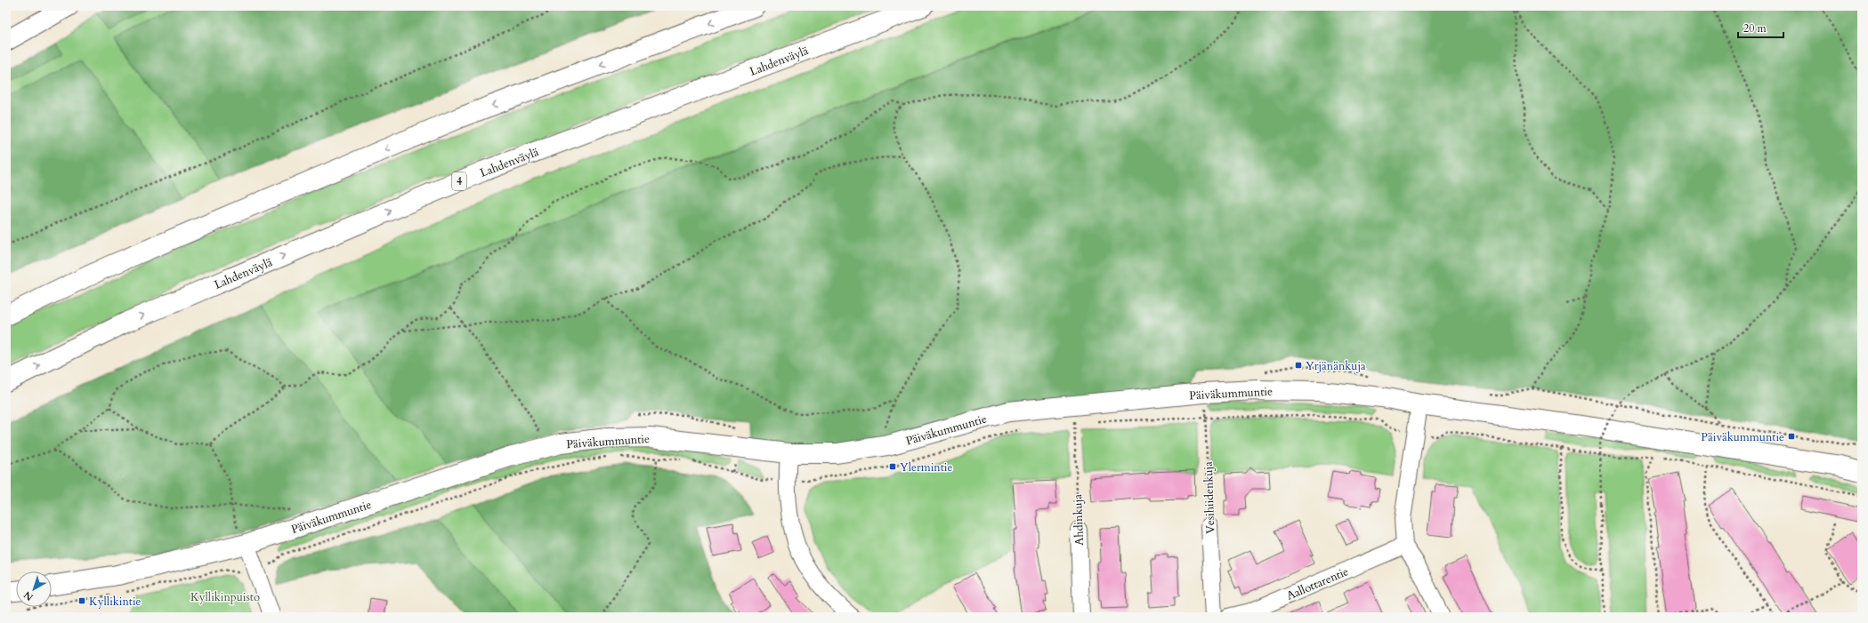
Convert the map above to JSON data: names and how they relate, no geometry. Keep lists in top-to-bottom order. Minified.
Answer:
{"streets":{"main road":["Lahdenväylä","4","Päiväkummuntie"],"street":["Vesihiidenkuja","Ahdinkuja","Aallottarentie"]},"crossings":[["Päiväkummuntie","Vesihiidenkuja"]],"parks":["Kyllikinpuisto"],"places":{"transit":["Yrjänänkuja","Päiväkummuntie","Ylermintie","Kyllikintie"]},"scale_bar":"20 m","north":"bottom left"}
